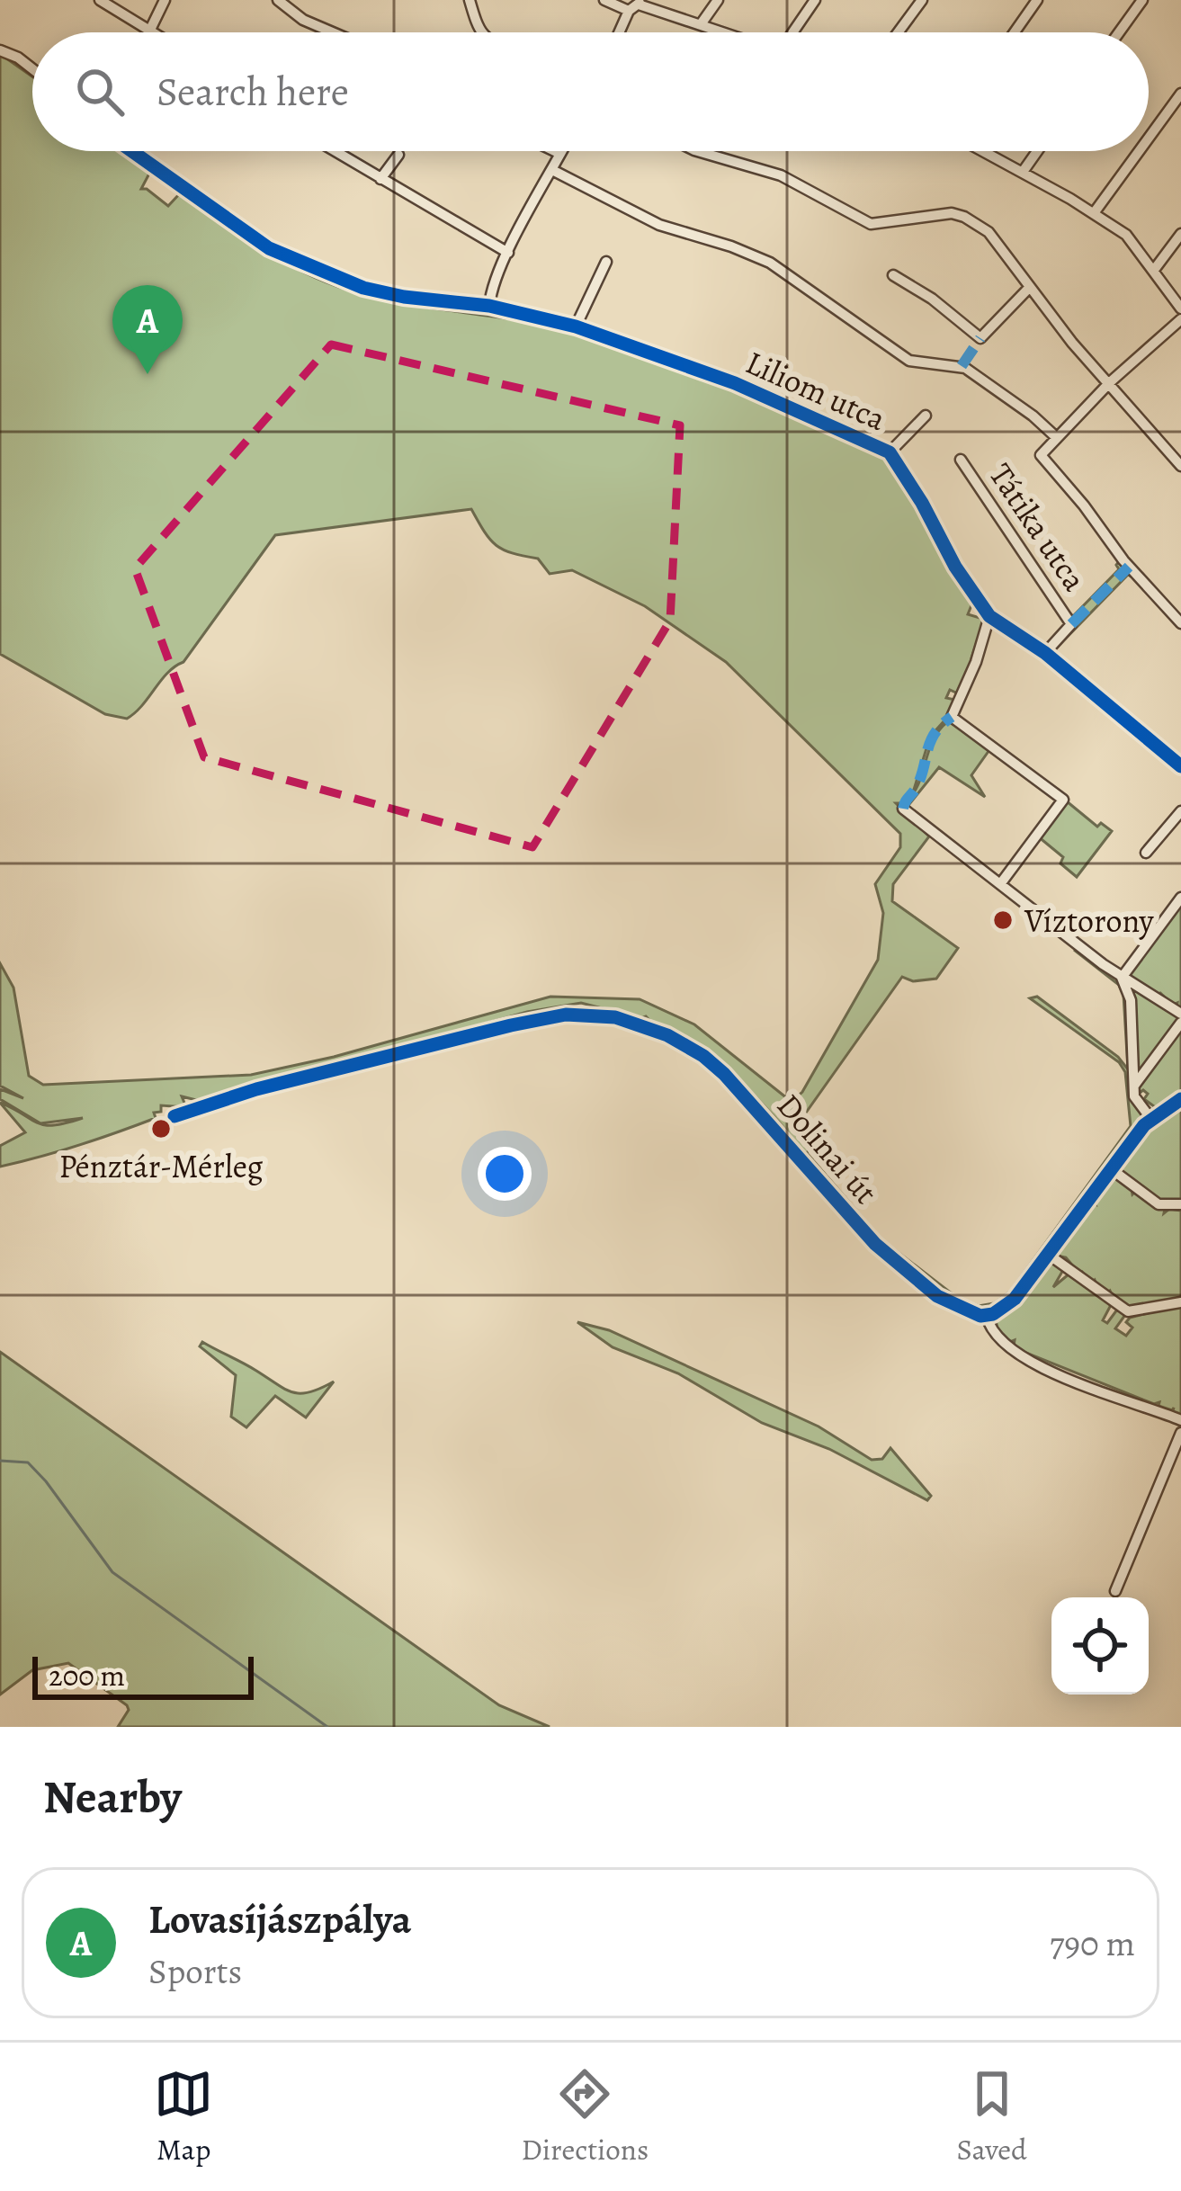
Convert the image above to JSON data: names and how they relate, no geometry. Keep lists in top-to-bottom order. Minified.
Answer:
{"streets":{"street":["Liliom utca","Tátika utca","Dolinai út"]},"crossings":[["Liliom utca","Tátika utca"]],"places":["Víztorony","Pénztár-Mérleg"],"scale_bar":"200 m","page":{"search":"Search here","pins":"A","scale":"200 m","heading":"Nearby","list":[{"mark":"A","name":"Lovasíjászpálya","note":"Sports","value":"790 m"}],"nav":["Map","Directions","Saved"]}}
